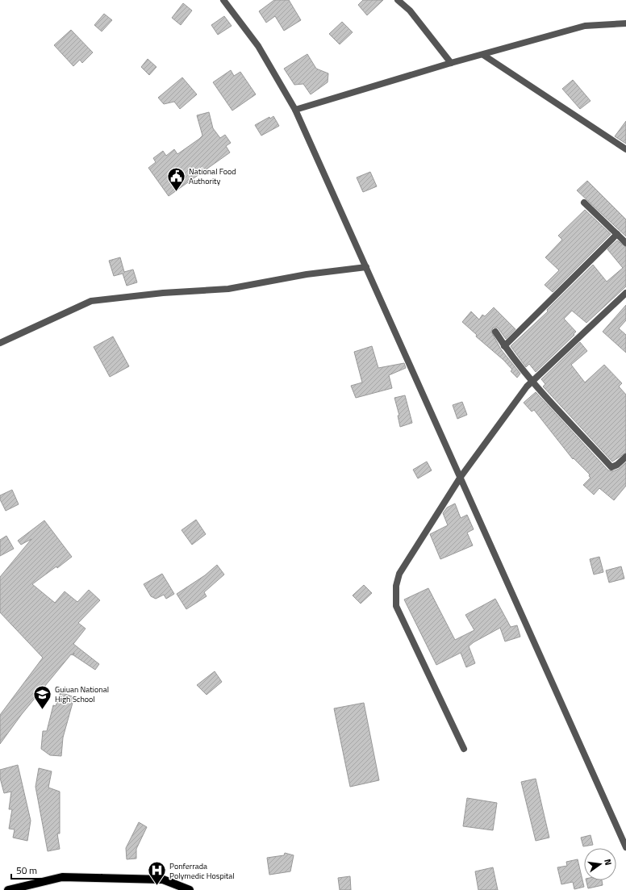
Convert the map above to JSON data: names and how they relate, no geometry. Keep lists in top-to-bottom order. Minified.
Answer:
{"places":{"public building":["National Food Authority"],"school or university":["Guiuan National High School"],"hospital":["Ponferrada Polymedic Hospital"]},"scale_bar":"50 m","north":"right"}
